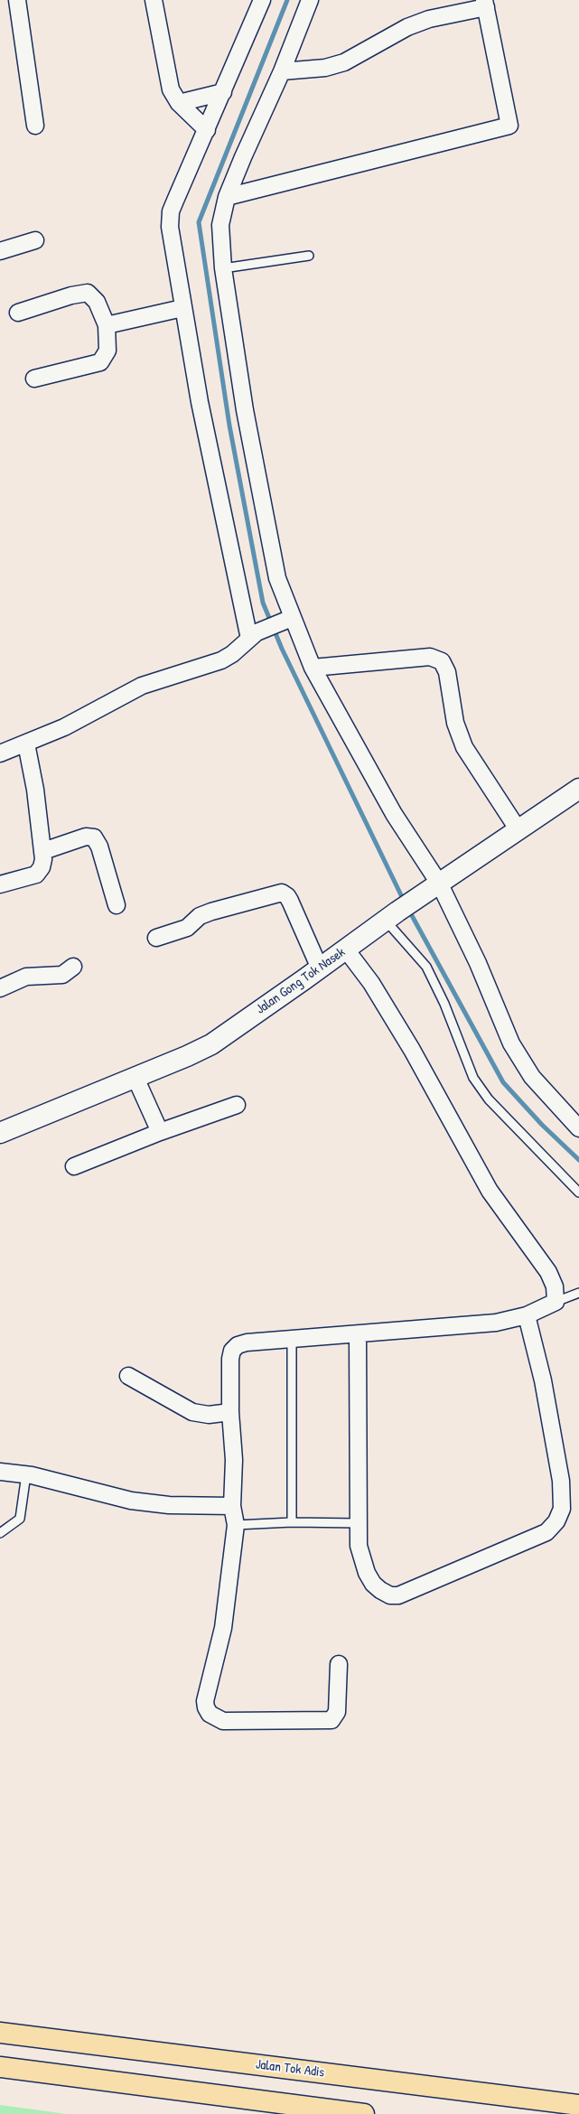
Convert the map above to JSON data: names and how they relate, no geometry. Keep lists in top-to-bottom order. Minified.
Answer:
{"streets":{"main road":["Jalan Gong Tok Nasek","Jalan Tok Adis"]}}
